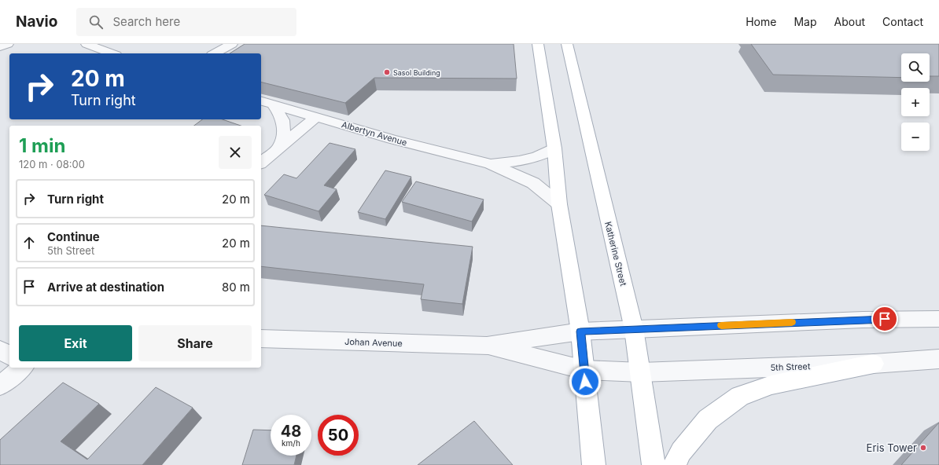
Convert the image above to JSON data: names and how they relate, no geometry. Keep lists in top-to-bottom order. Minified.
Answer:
{"streets":{"main road":["Katherine Street"],"street":["Albertyn Avenue","Johan Avenue","5th Street"]},"crossings":[["Katherine Street","Johan Avenue"],["Katherine Street","5th Street"],["Johan Avenue","5th Street"]],"places":["Sasol Building","Eris Tower"],"page":{"header":"Navio","search":"Search here","nav":["Home","Map","About","Contact"],"map_buttons":["+","−"],"turn":["20 m","Turn right"],"heading":["1 min","120 m · 08:00"],"list":[{"name":"Turn right","value":"20 m"},{"name":"Continue","note":"5th Street","value":"20 m"},{"name":"Arrive at destination","value":"80 m"}],"buttons":["Exit","Share"],"speed":"48 km/h","limit":"50"}}
